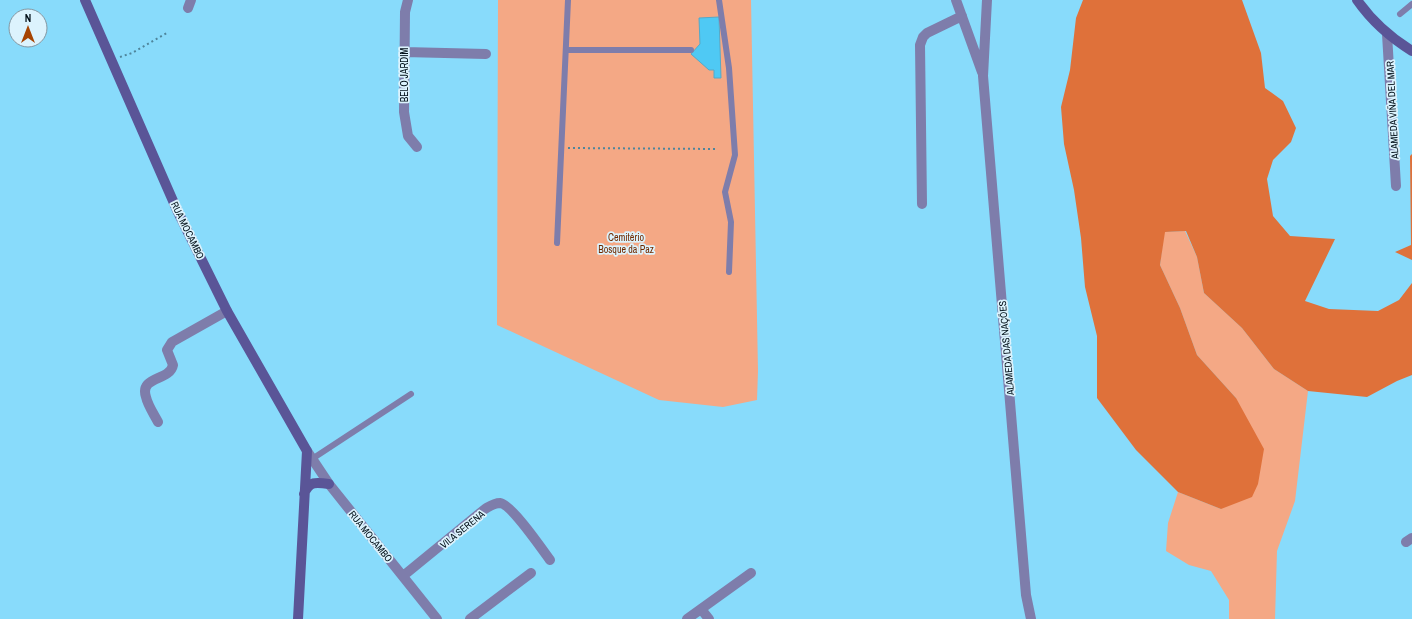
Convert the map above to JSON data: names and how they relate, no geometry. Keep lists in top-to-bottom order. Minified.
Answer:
{"streets":{"main road":["RUA MOCAMBO"],"street":["BELO JARDIM","ALAMEDA VIÑA DEL MAR","ALAMEDA DAS NAÇÕES","VILA SERENA"]},"crossings":[["RUA MOCAMBO","VILA SERENA"]],"parks":["Cemitério Bosque da Paz"],"north":"top"}
